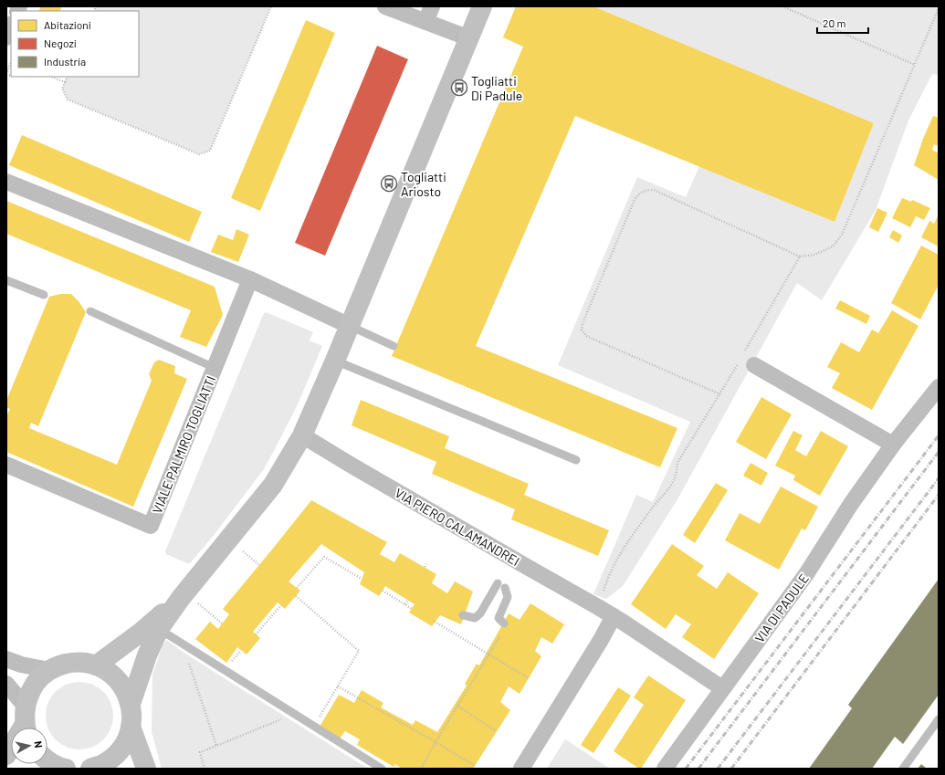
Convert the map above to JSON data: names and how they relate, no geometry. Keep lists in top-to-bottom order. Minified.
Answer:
{"streets":{"street":["VIALE PALMIRO TOGLIATTI","VIA PIERO CALAMANDREI","VIA DI PADULE"]},"crossings":[["VIA PIERO CALAMANDREI","VIA DI PADULE"]],"places":{"bus stop":["Togliatti Di Padule","Togliatti Ariosto"]},"legend":["Abitazioni","Negozi","Industria"],"scale_bar":"20 m","north":"right"}
